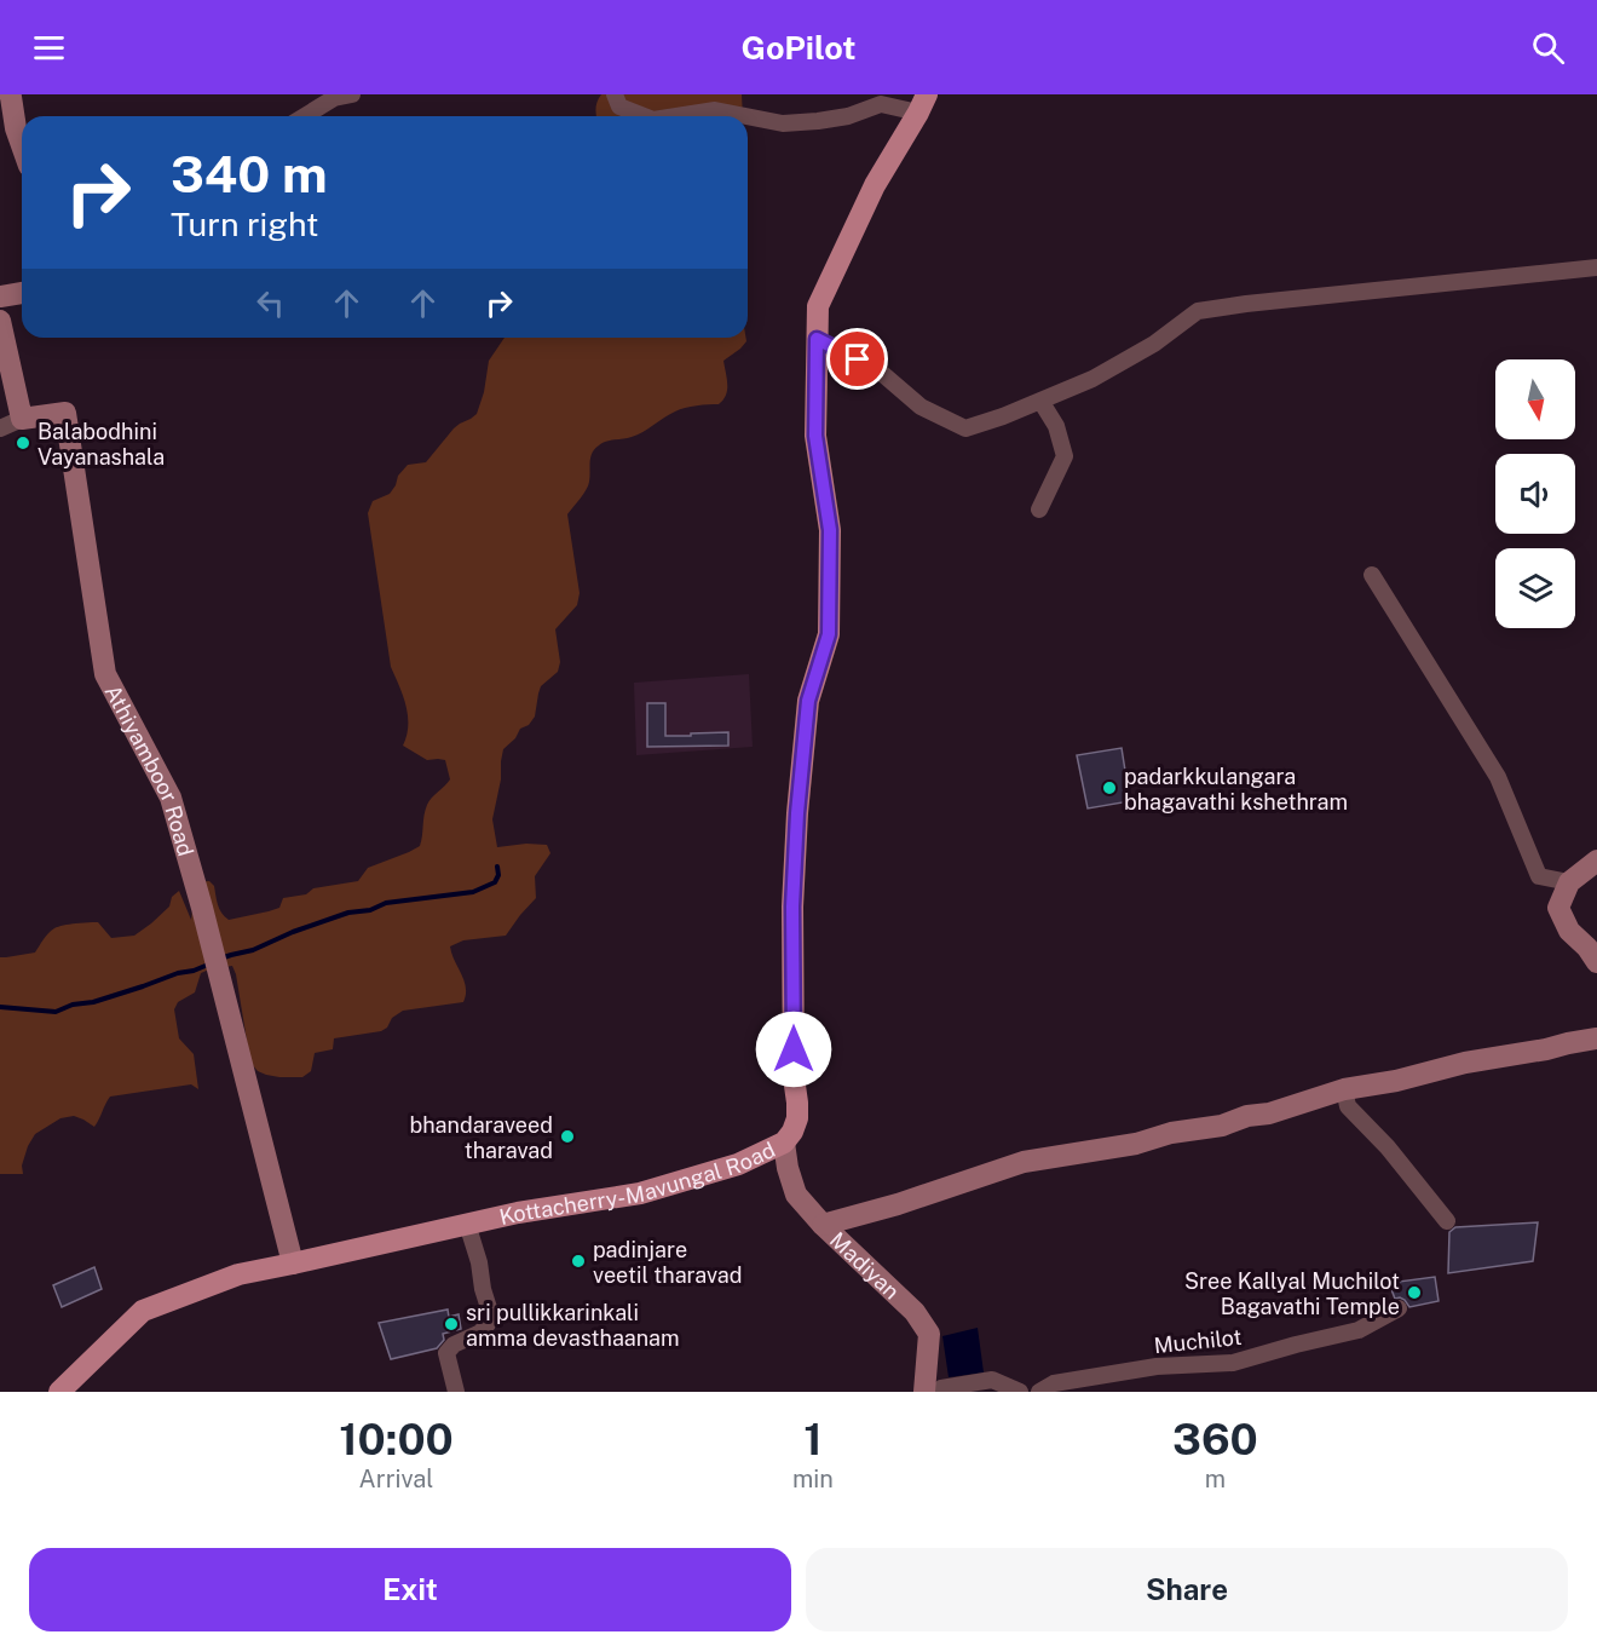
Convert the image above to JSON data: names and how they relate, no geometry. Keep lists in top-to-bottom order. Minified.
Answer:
{"streets":{"main road":["Kottacherry-Mavungal Road"],"street":["Athiyamboor Road","Madiyan","Muchilot"]},"crossings":[["Athiyamboor Road","Kottacherry-Mavungal Road"],["Kottacherry-Mavungal Road","Madiyan"]],"places":["Balabodhini Vayanashala","padarkkulangara bhagavathi kshethram","bhandaraveed tharavad","padinjare veetil tharavad","Sree Kallyal Muchilot Bagavathi Temple","sri pullikkarinkali amma devasthaanam"],"north":"bottom","page":{"header":"GoPilot","turn":["340 m","Turn right"],"eta":["10:00","Arrival","1","min","360","m"],"buttons":["Exit","Share"]}}
